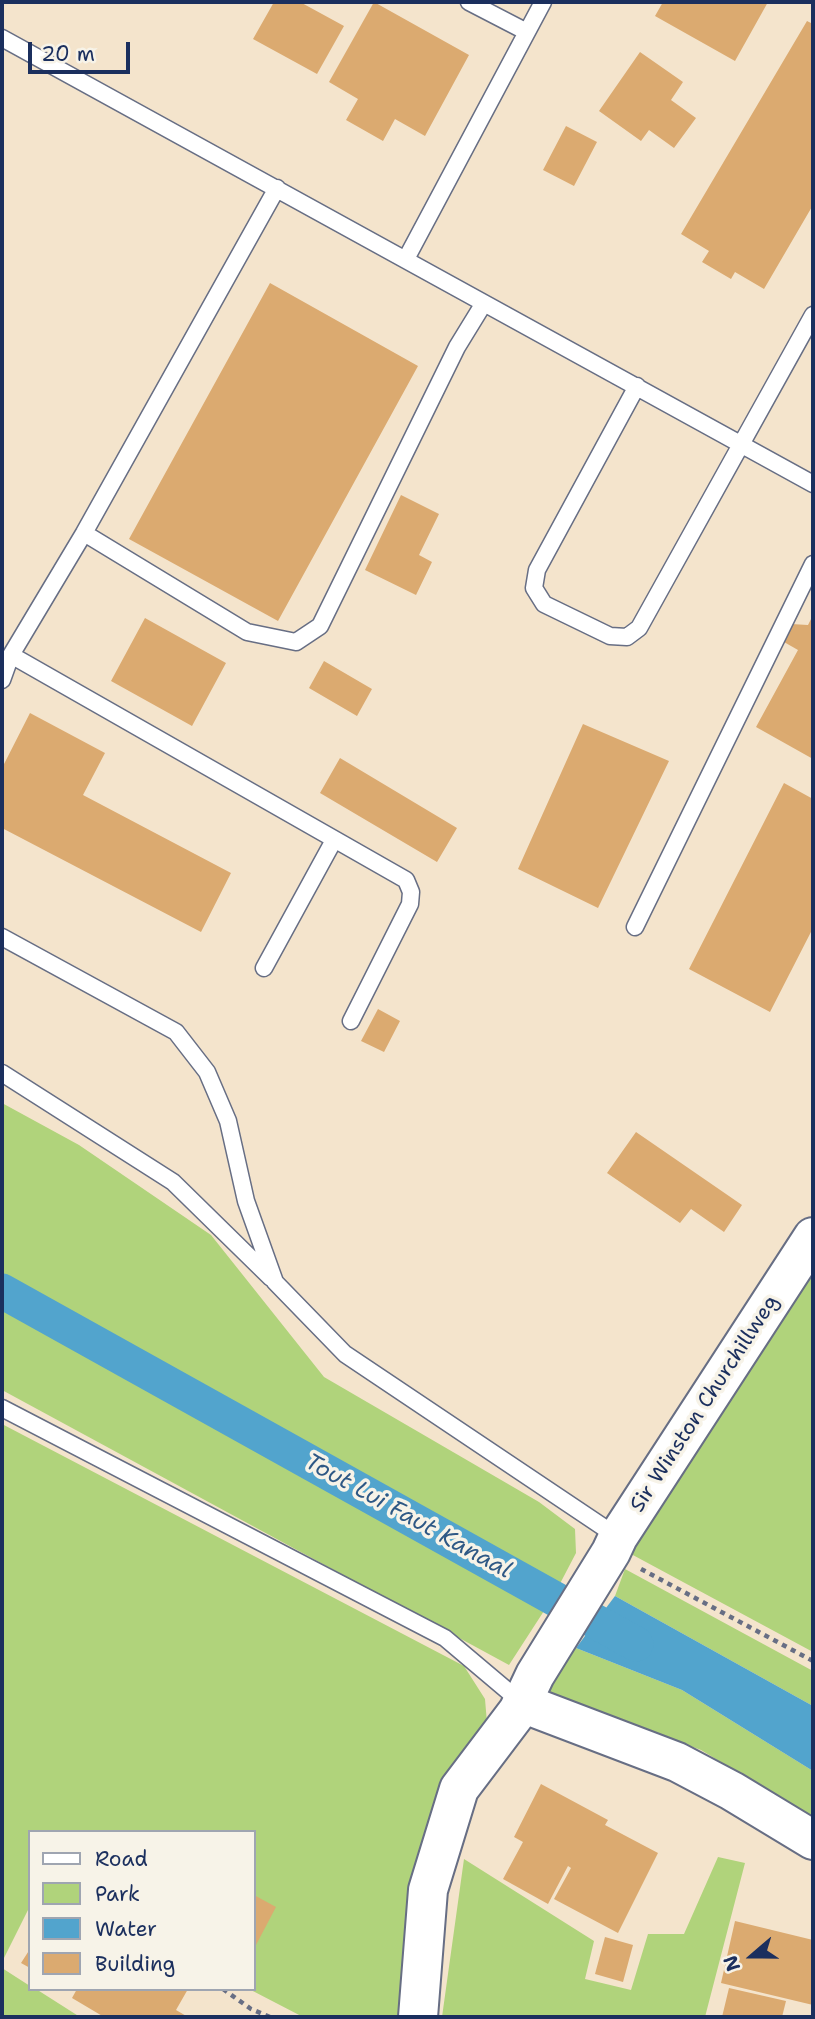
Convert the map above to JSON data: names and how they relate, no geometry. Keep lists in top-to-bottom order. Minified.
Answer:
{"streets":{"street":["Sir Winston Churchillweg"]},"water":["Tout Lui Faut Kanaal"],"legend":["Road","Park","Water","Building"],"scale_bar":"20 m","north":"left"}
